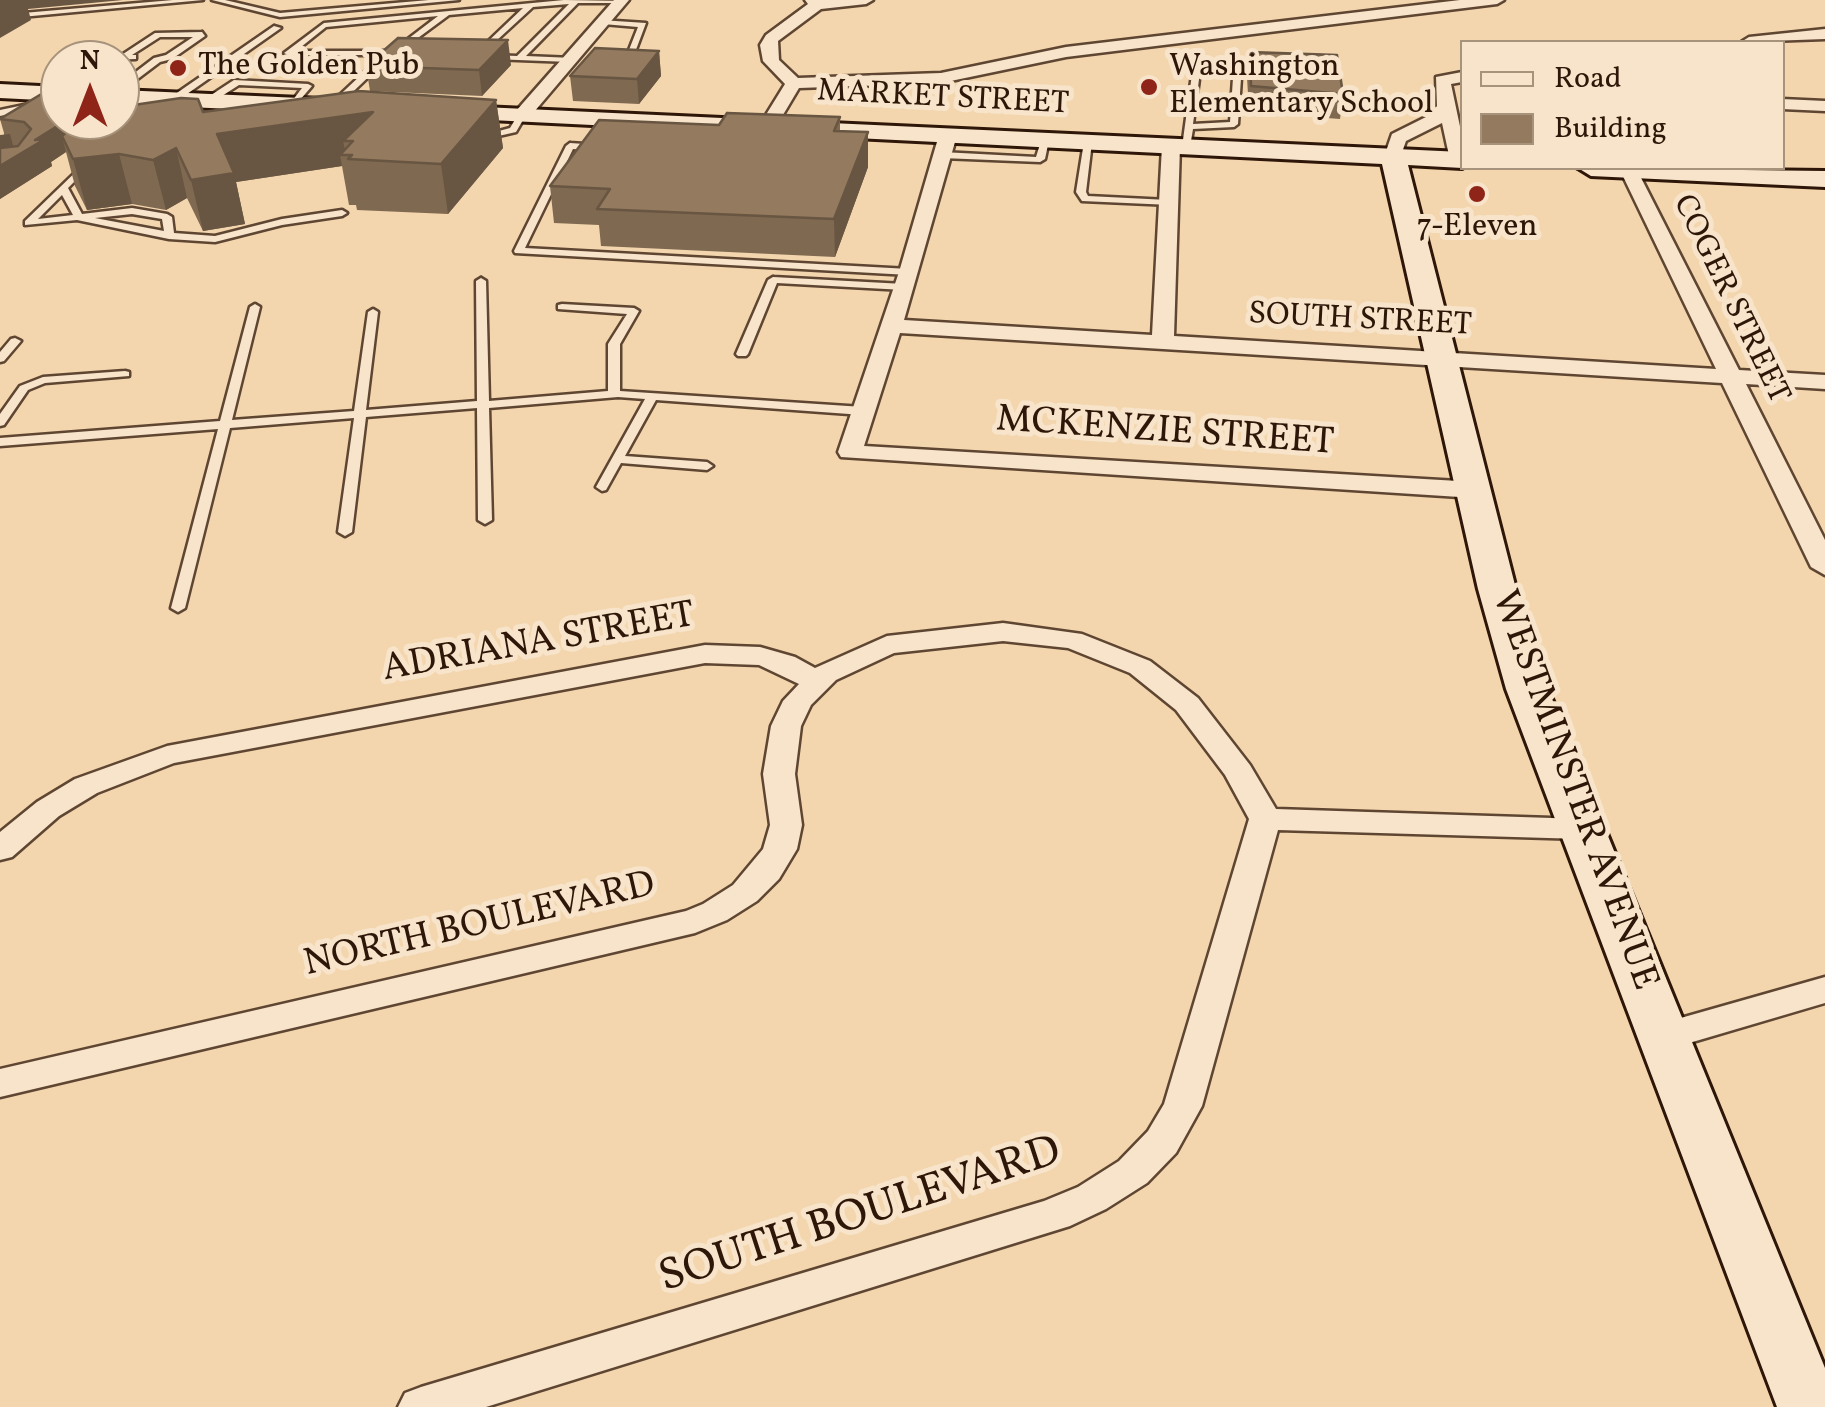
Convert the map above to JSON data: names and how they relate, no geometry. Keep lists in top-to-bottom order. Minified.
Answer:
{"streets":{"main road":["MARKET STREET","WESTMINSTER AVENUE"],"street":["COGER STREET","SOUTH STREET","MCKENZIE STREET","ADRIANA STREET","NORTH BOULEVARD","SOUTH BOULEVARD"]},"crossings":[["MARKET STREET","WESTMINSTER AVENUE"],["COGER STREET","SOUTH STREET"],["SOUTH STREET","WESTMINSTER AVENUE"],["MCKENZIE STREET","WESTMINSTER AVENUE"],["ADRIANA STREET","NORTH BOULEVARD"]],"places":["The Golden Pub","Washington Elementary School","7-Eleven"],"legend":["Road","Building"],"north":"top"}
